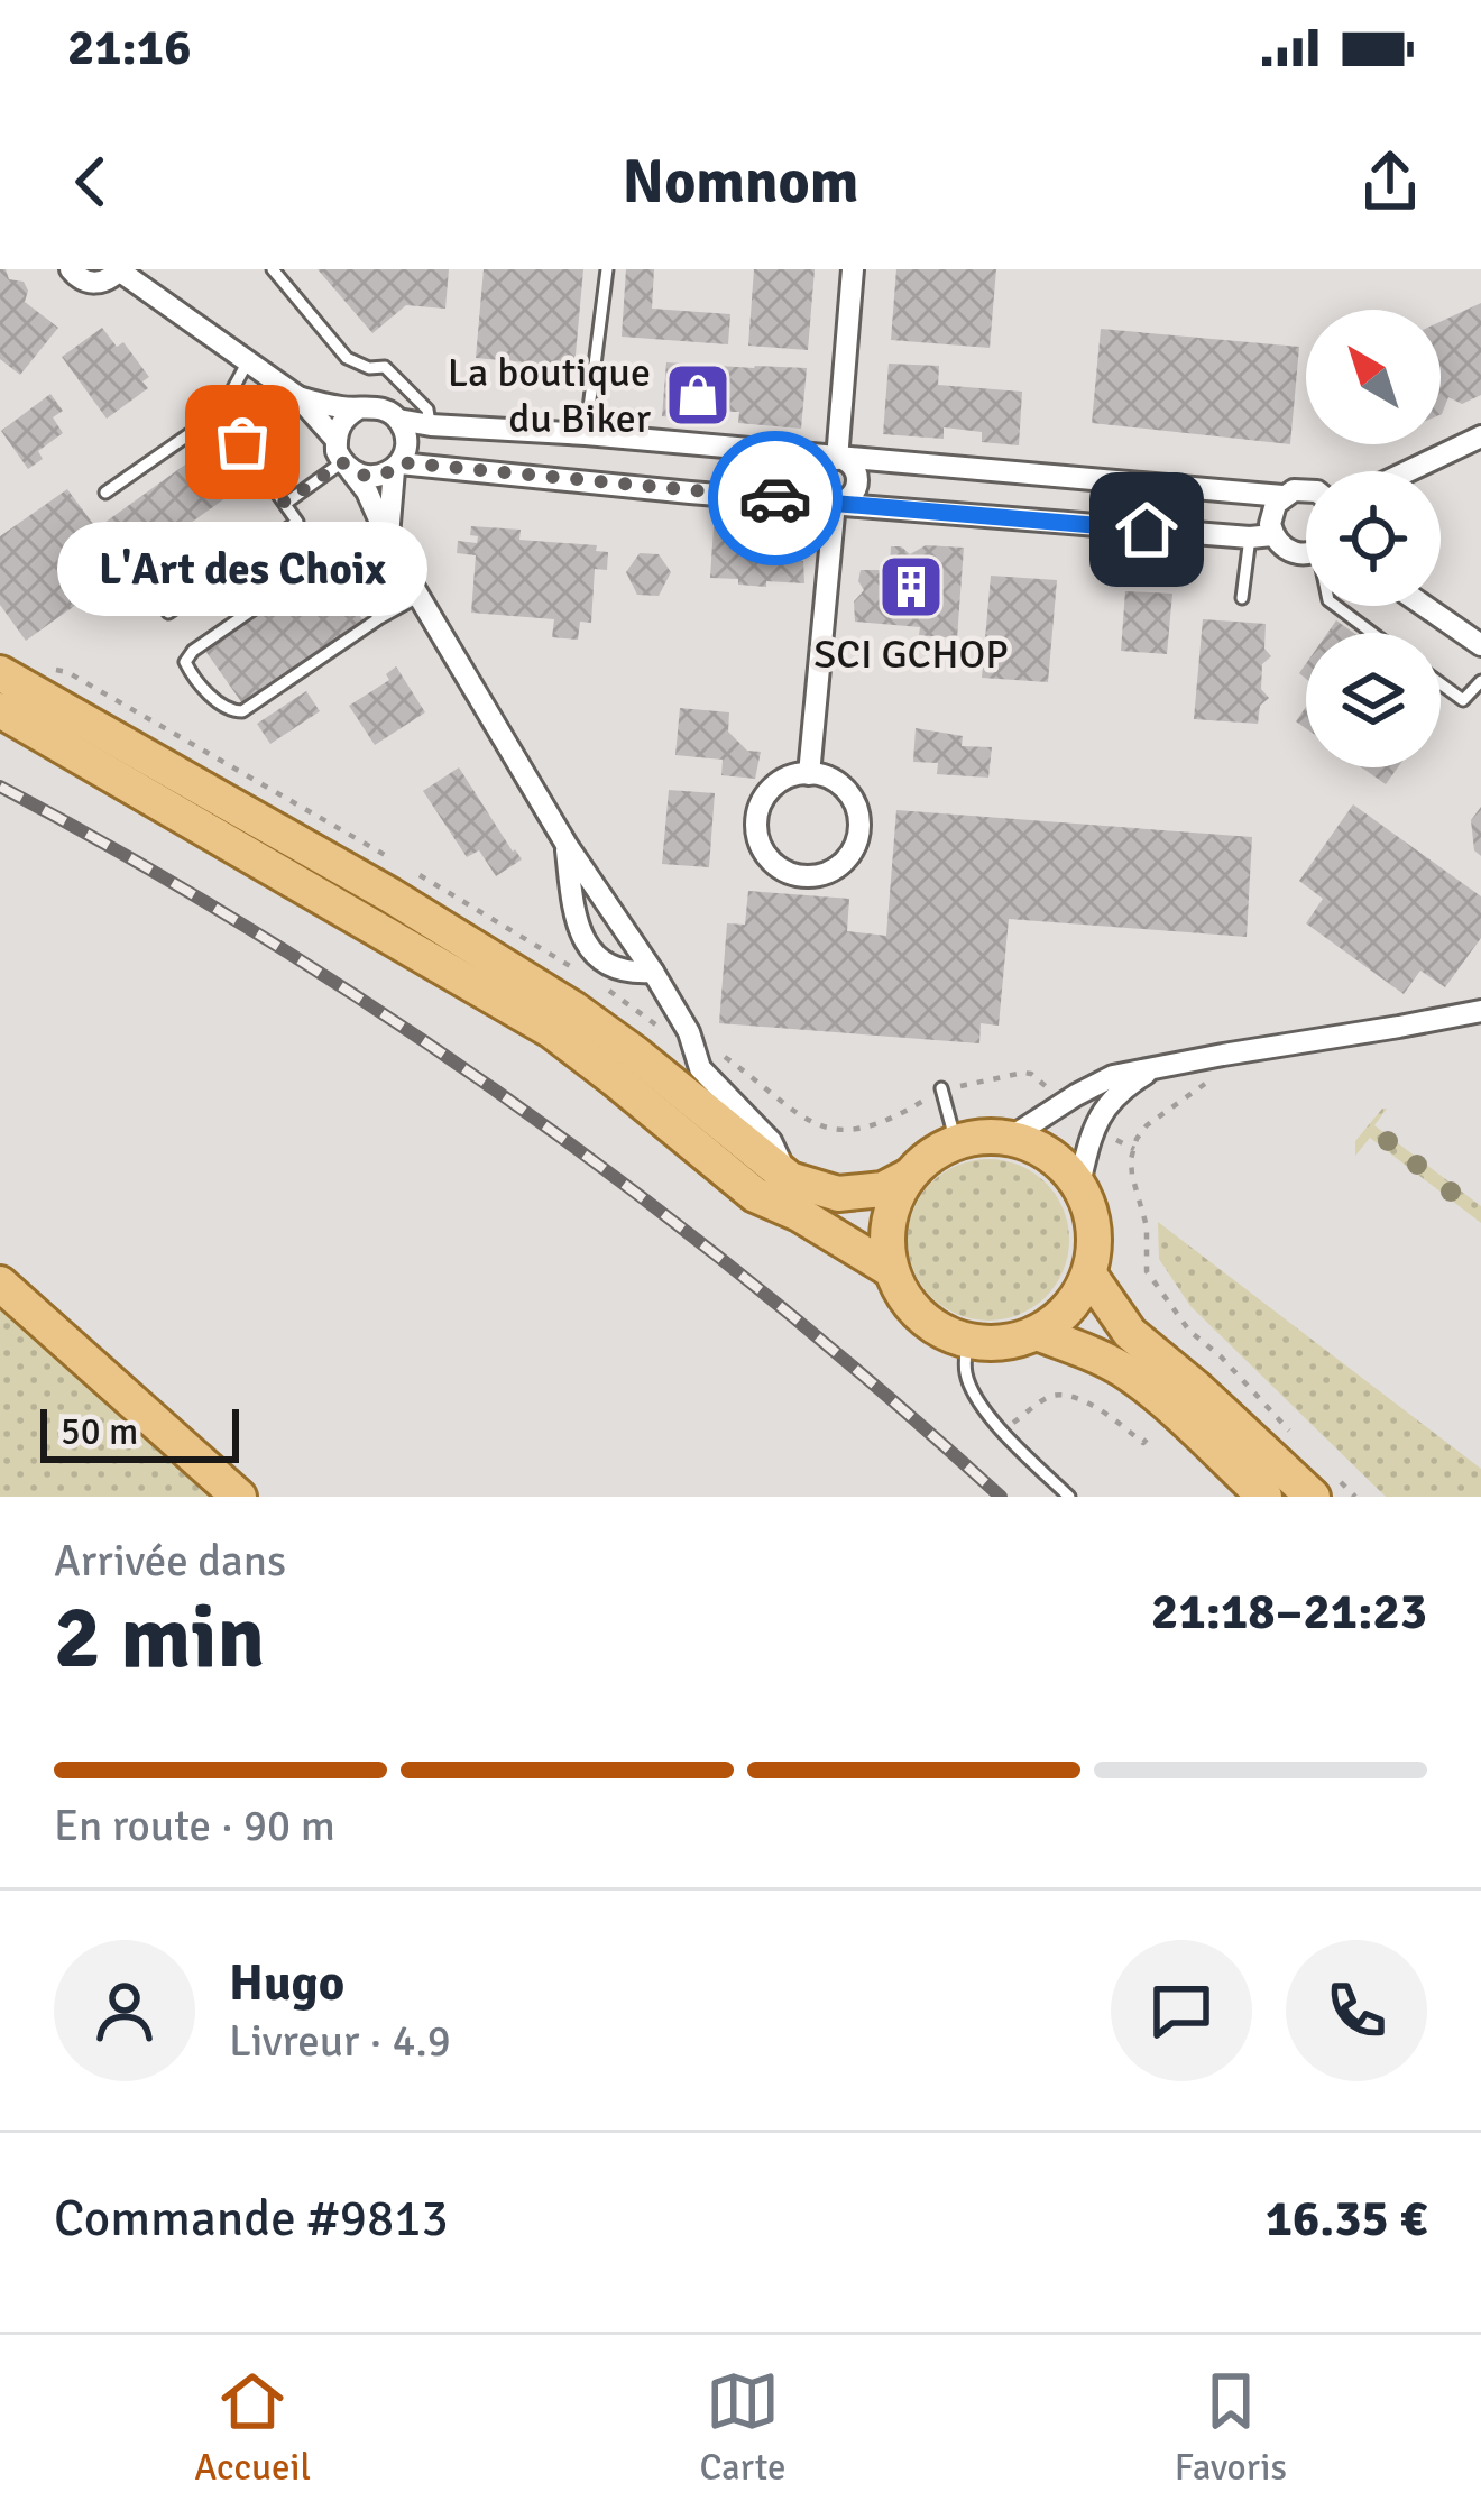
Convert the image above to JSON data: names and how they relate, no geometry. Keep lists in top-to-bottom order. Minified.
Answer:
{"places":{"shop":["La boutique du Biker"],"other":["L'Art des Choix"],"building":["SCI GCHOP"]},"scale_bar":"50 m","north":"top left","page":{"status":"21:16","header":"Nomnom","bubble":"L'Art des Choix","scale":"50 m","heading":["2 min","Arrivée dans","21:18–21:23"],"panel":["Hugo","Livreur · 4.9","Commande #9813","16.35 €"],"bar":"En route · 90 m","tabs":["Accueil","Carte","Favoris"]}}
